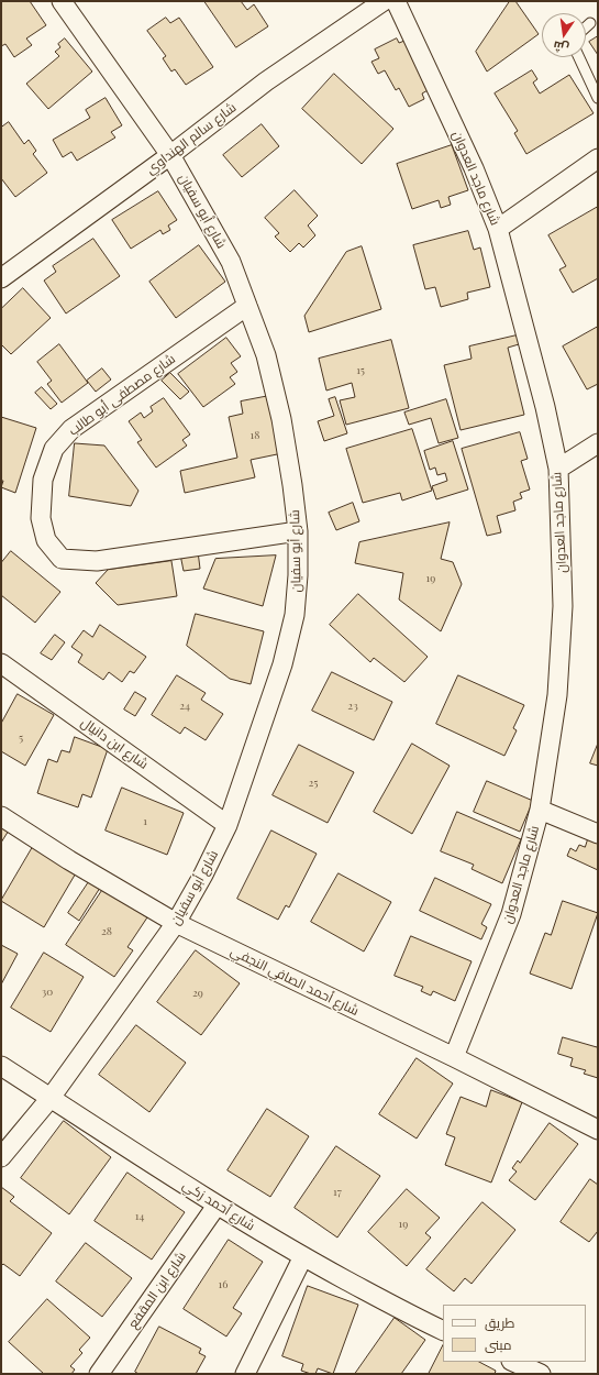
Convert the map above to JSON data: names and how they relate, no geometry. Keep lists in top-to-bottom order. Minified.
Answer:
{"streets":{"street":["شارع سالم الهنداوي","شارع ماجد العدوان","شارع أبو سفيان","شارع مصطفى أبو طالب","شارع ابن دانيال","شارع أحمد الصافي النجفي","شارع أحمد زكي","شارع ابن المقفع"]},"crossings":[["شارع سالم الهنداوي","شارع أبو سفيان"],["شارع ماجد العدوان","شارع أحمد الصافي النجفي"],["شارع أبو سفيان","شارع مصطفى أبو طالب"],["شارع أبو سفيان","شارع ابن دانيال"],["شارع أبو سفيان","شارع أحمد الصافي النجفي"],["شارع أبو سفيان","شارع أحمد زكي"],["شارع أحمد زكي","شارع ابن المقفع"]],"house_numbers":["15","18","19","24","23","5","25","1","28","30","29","17","14","19","16"],"legend":["طريق","مبنى"],"north":"bottom"}
